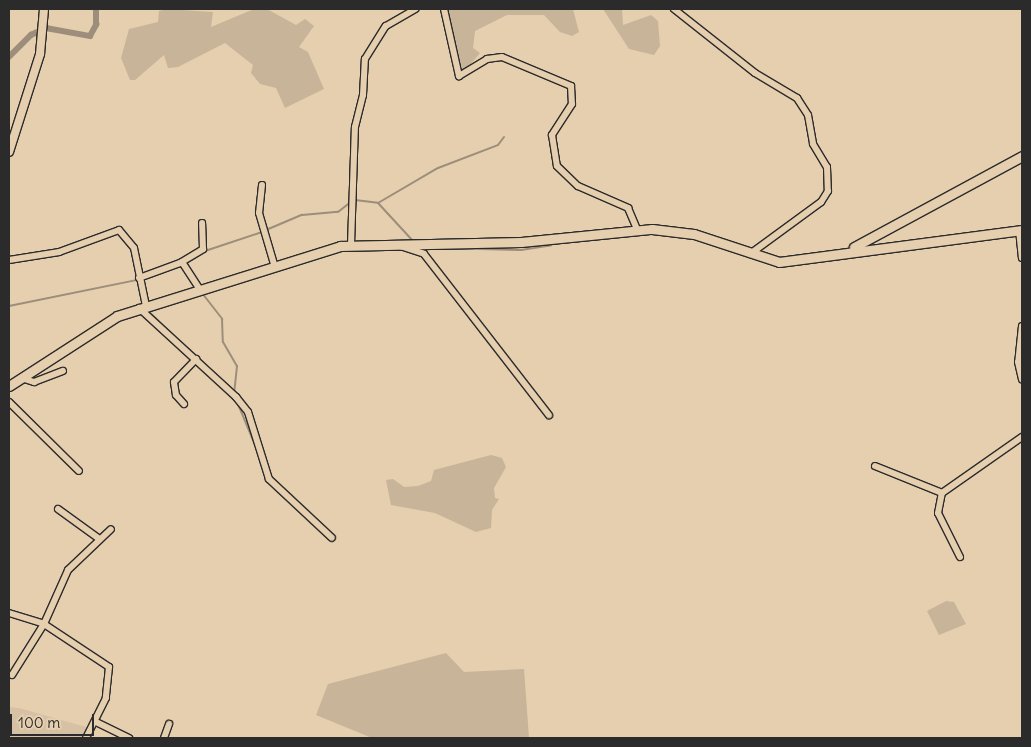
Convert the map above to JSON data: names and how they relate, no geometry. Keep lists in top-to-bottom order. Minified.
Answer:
{"scale_bar":"100 m"}
